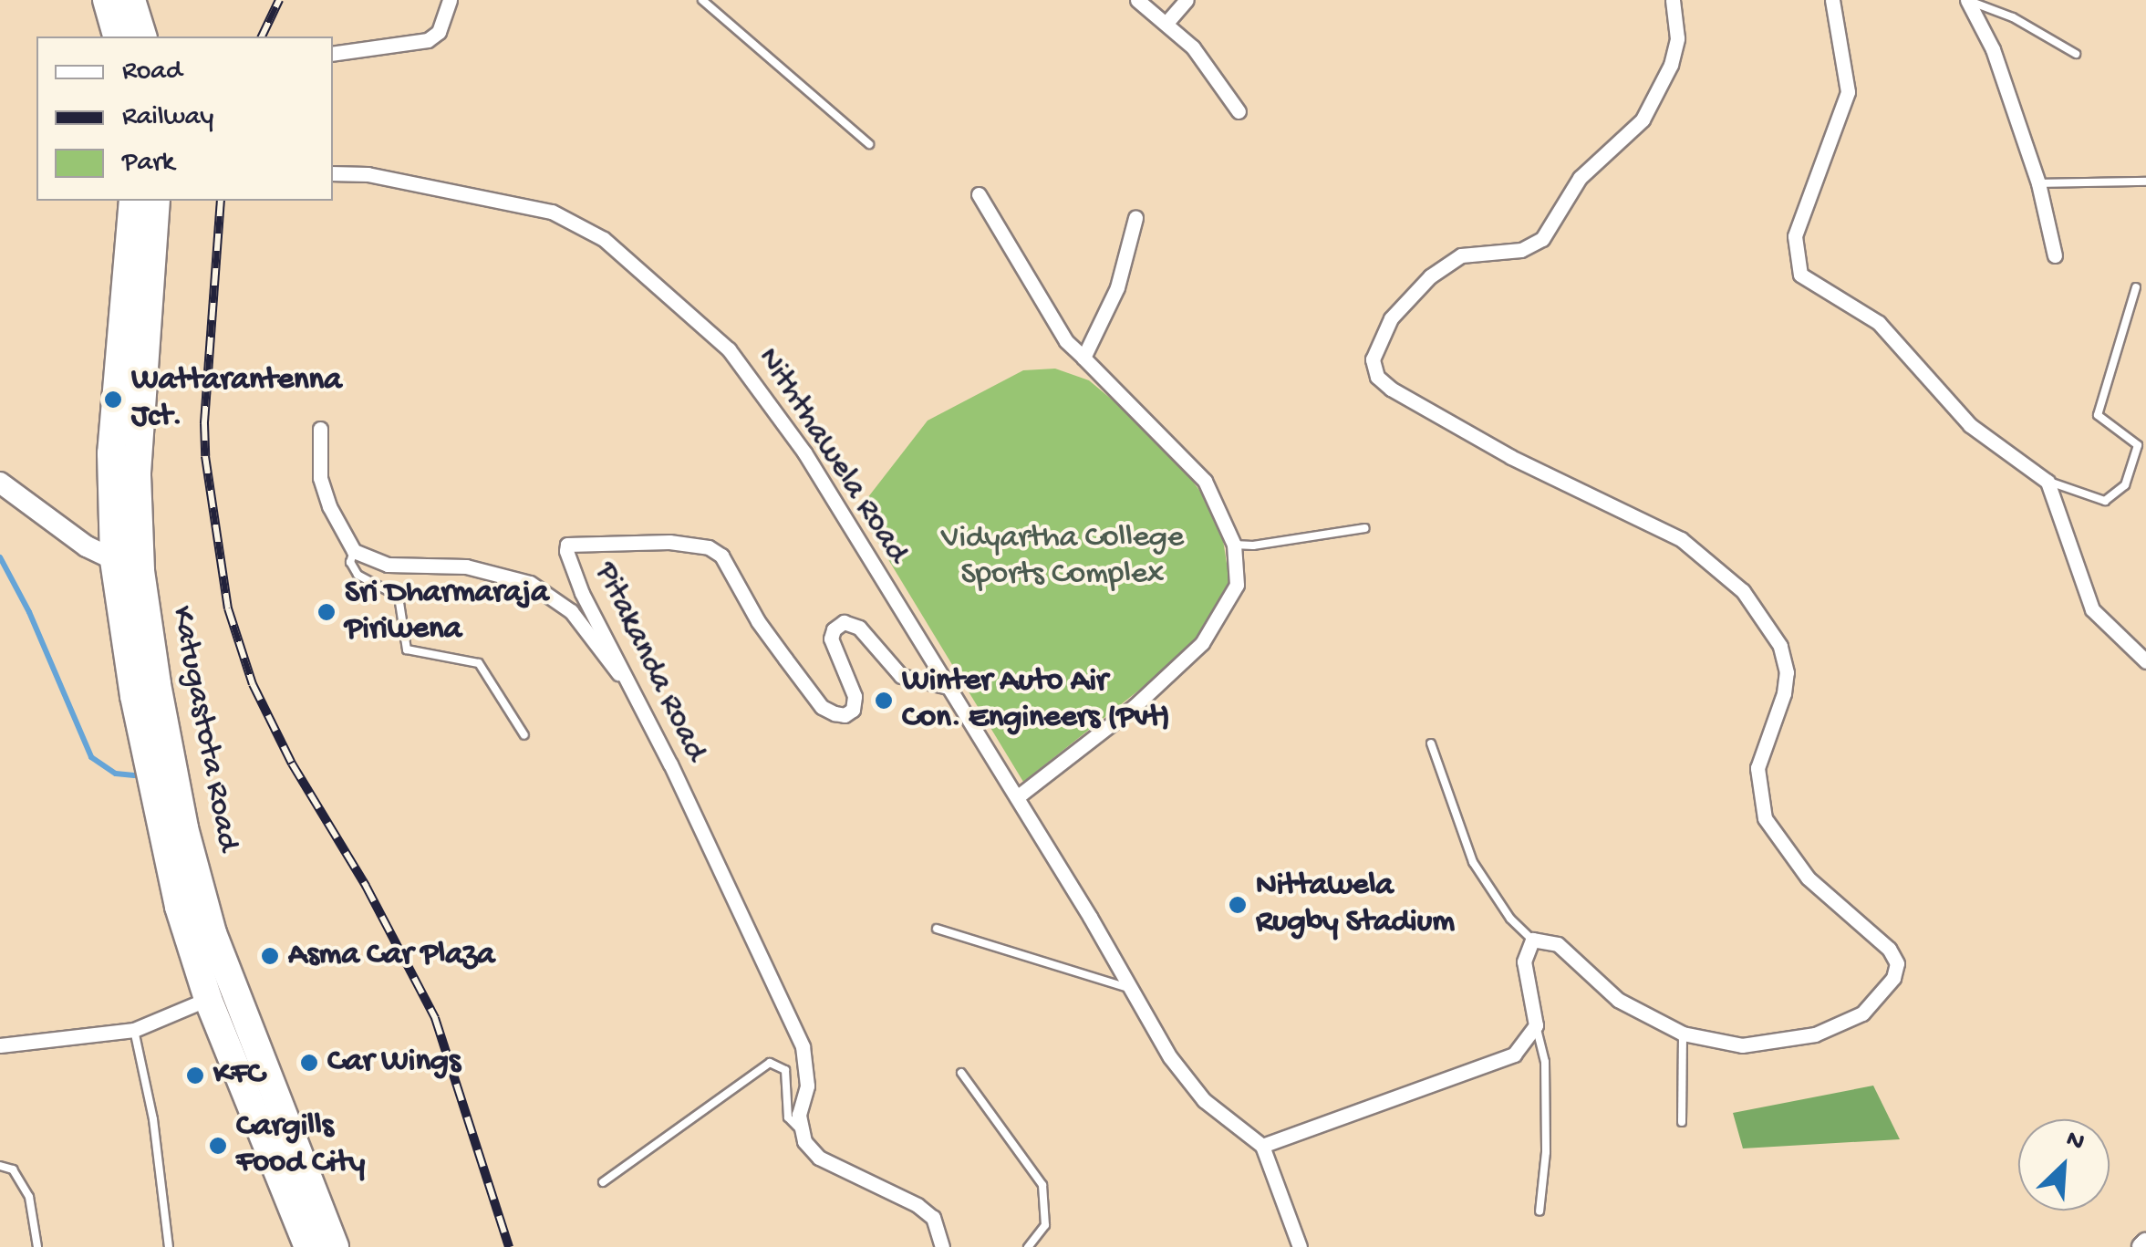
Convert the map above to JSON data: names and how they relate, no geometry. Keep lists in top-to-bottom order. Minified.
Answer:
{"streets":{"highway":["Katugastota Road"],"street":["Niththawela Road","Pitakanda Road"]},"crossings":[["Niththawela Road","Pitakanda Road"]],"parks":["Vidyartha College Sports Complex"],"places":["Wattarantenna Jct.","Sri Dharmaraja Piriwena","Winter Auto Air Con. Engineers (Pvt)","Nittawela Rugby Stadium","Asma Car Plaza","Car Wings","KFC","Cargills Food City"],"legend":["Road","Railway","Park"],"north":"top right"}
